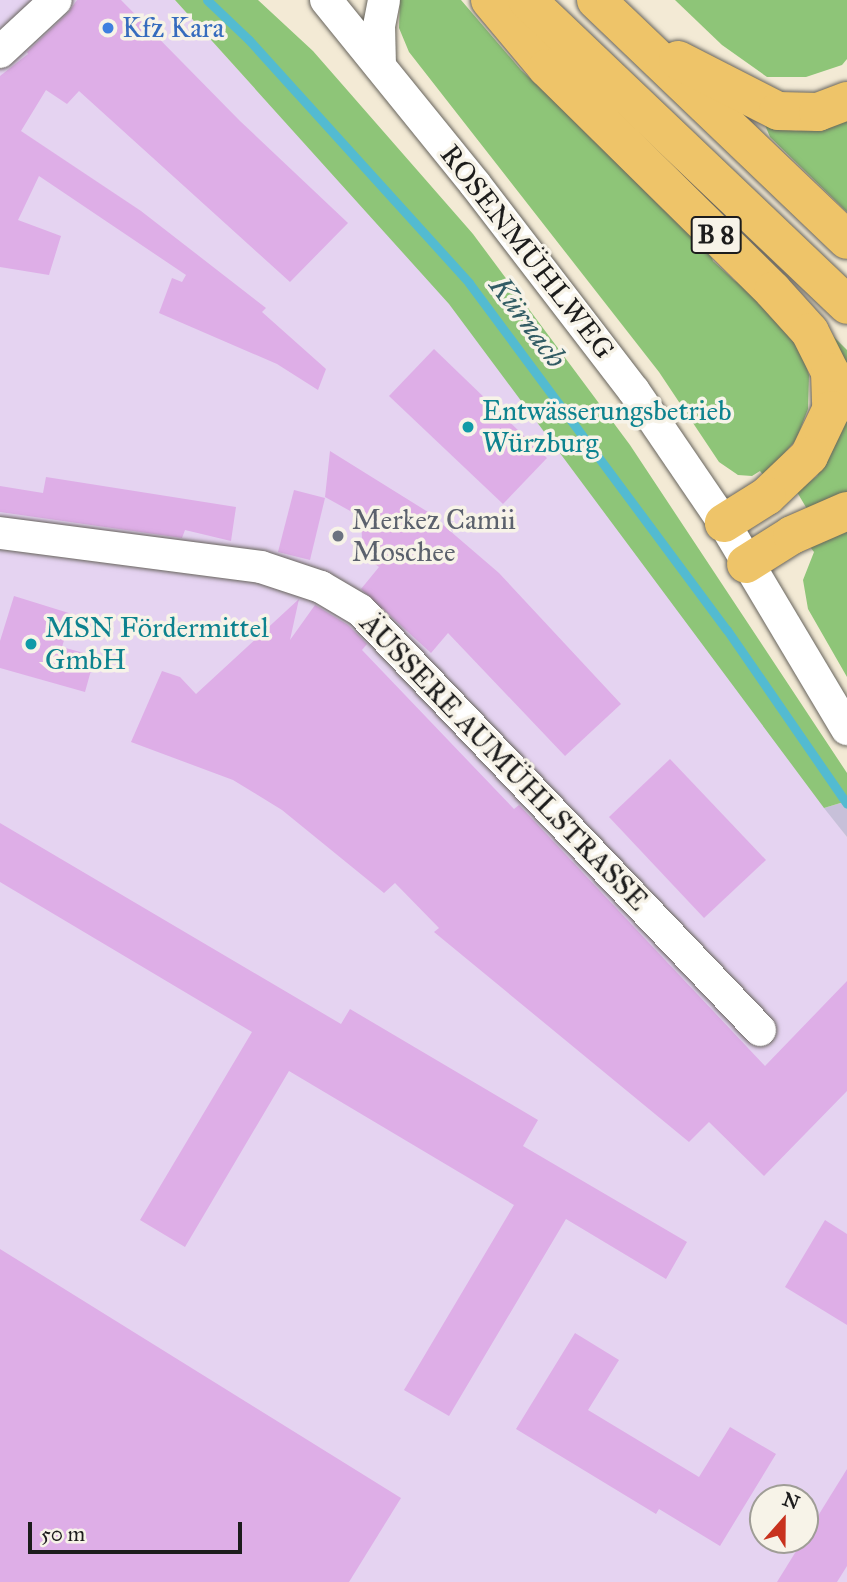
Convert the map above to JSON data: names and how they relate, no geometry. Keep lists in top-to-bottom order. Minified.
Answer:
{"streets":{"highway":["B 8"],"street":["ROSENMÜHLWEG","ÄUSSERE AUMÜHLSTRASSE"]},"crossings":[["B 8","ROSENMÜHLWEG"]],"water":["Kürnach"],"places":["Kfz Kara","Entwässerungsbetrieb Würzburg","Merkez Camii Moschee","MSN Fördermittel GmbH"],"scale_bar":"50 m","north":"top"}
